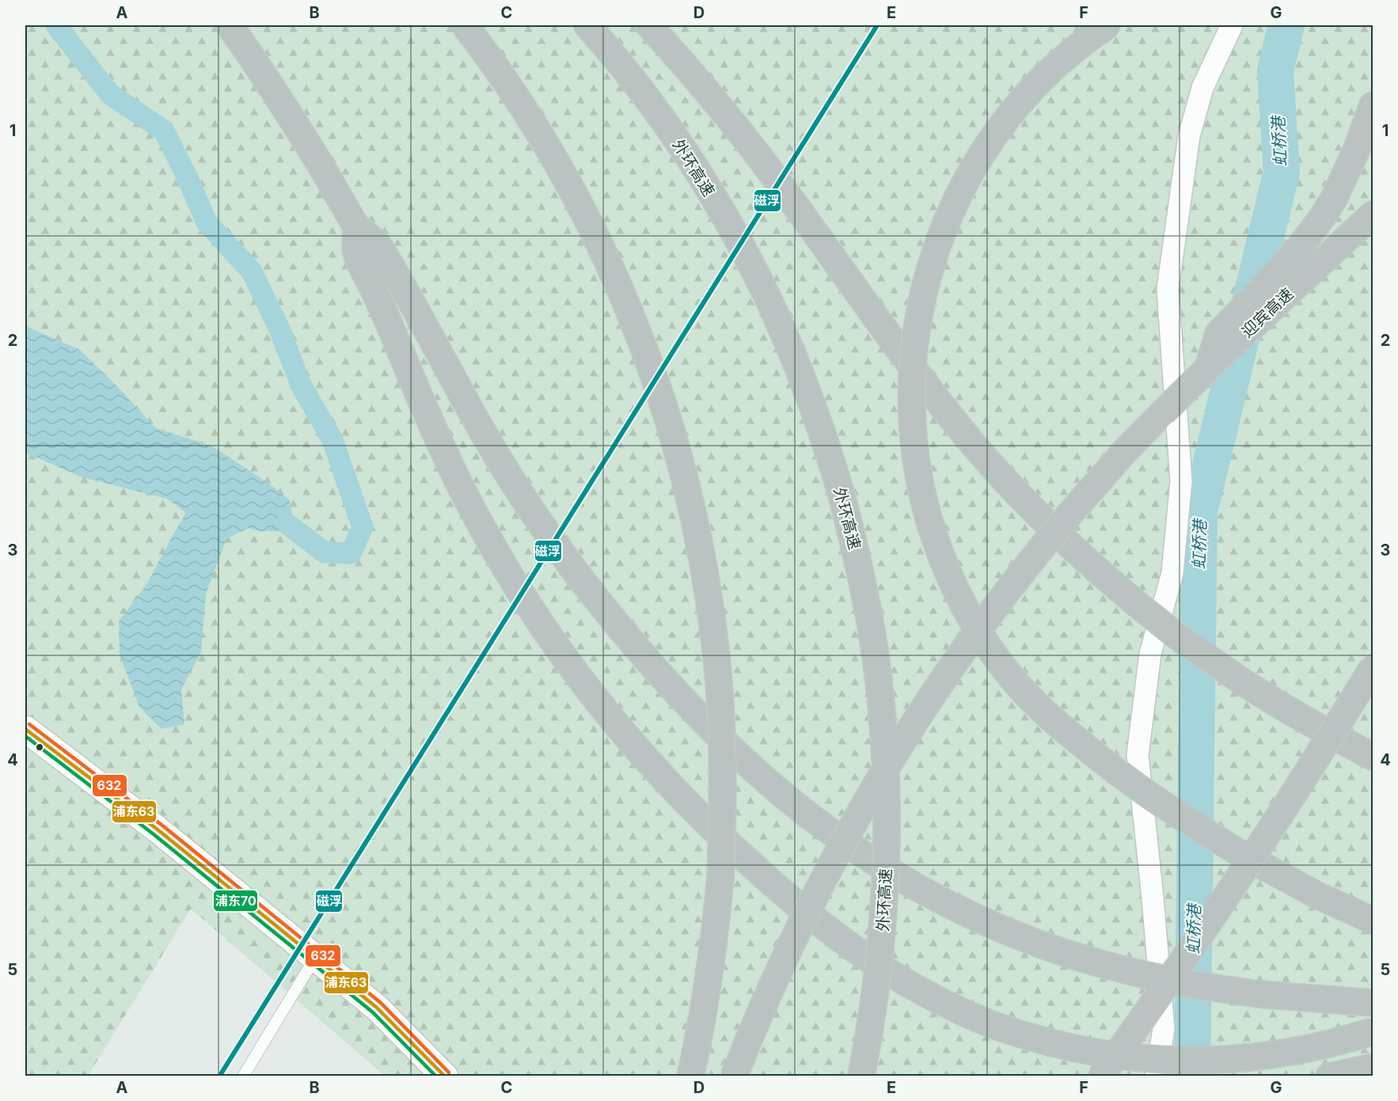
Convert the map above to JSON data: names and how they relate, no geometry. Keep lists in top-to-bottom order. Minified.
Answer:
{"streets":{"highway":["外环高速","迎宾高速"]},"water":["虹桥港"],"lines":["transit line 磁浮","transit line 632","transit line 浦东63","transit line 浦东70"],"grid":{"columns":["A","B","C","D","E","F","G"],"rows":["1","2","3","4","5"]}}
